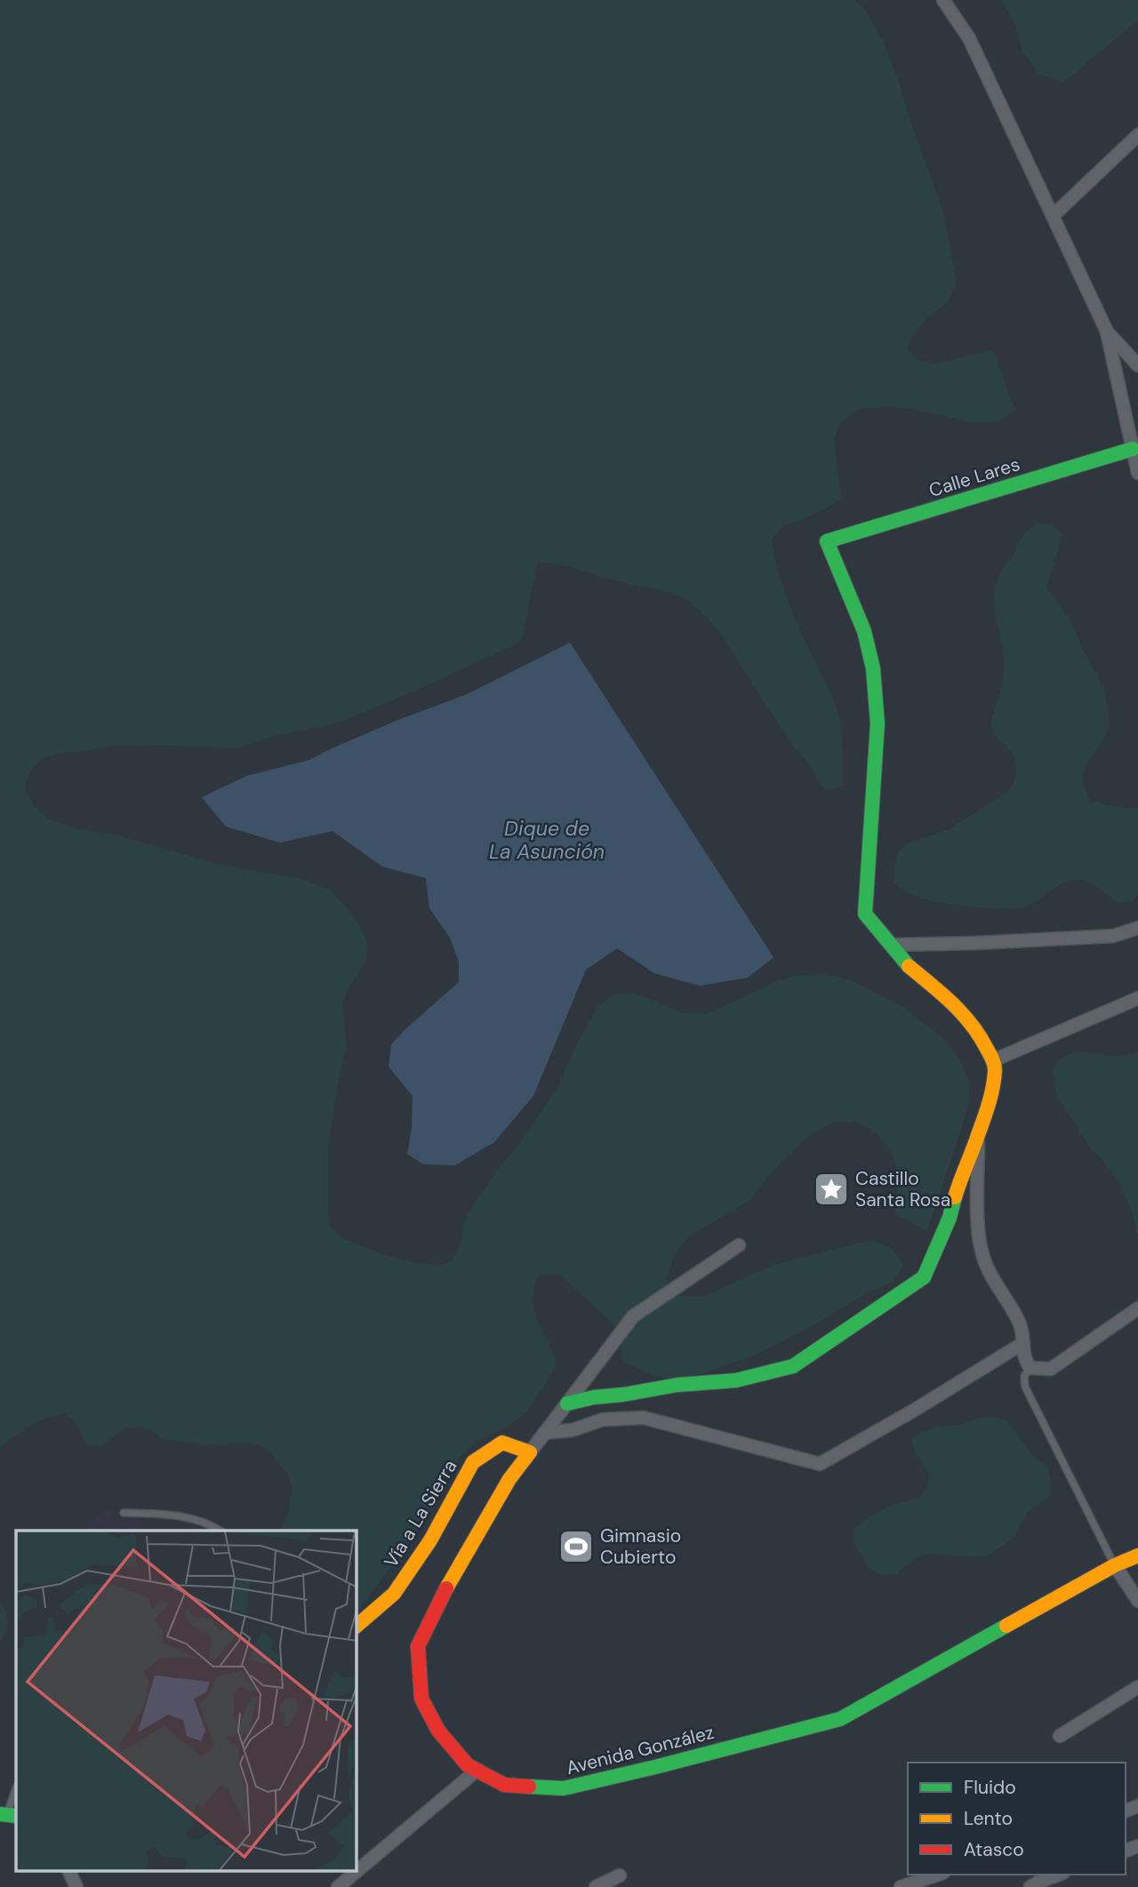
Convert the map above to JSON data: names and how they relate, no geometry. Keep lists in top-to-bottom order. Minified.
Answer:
{"streets":{"street":["Calle Lares","Vía a La Sierra","Avenida González"]},"crossings":[["Vía a La Sierra","Avenida González"]],"water":["Dique de La Asunción"],"places":{"place":["Castillo Santa Rosa"],"sports":["Gimnasio Cubierto"]},"legend":["Fluido","Lento","Atasco"]}
